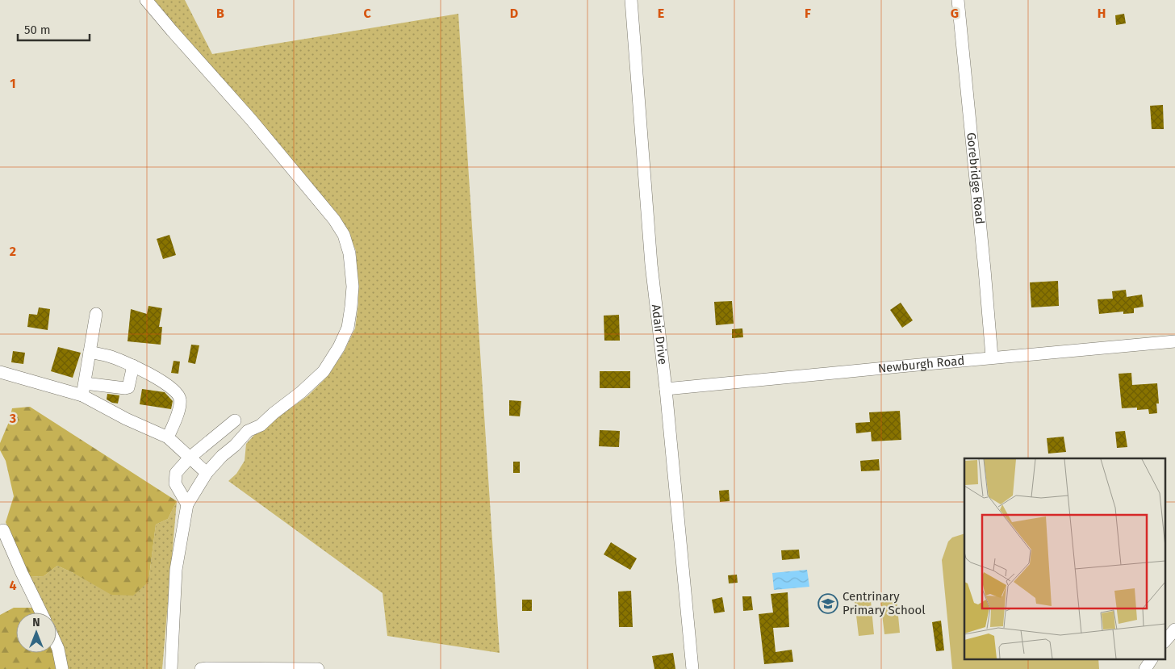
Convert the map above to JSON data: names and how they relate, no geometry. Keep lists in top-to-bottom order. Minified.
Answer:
{"streets":{"street":["Gorebridge Road","Adair Drive","Newburgh Road"]},"crossings":[["Gorebridge Road","Newburgh Road"],["Adair Drive","Newburgh Road"]],"places":{"school or university":["Centrinary Primary School"]},"scale_bar":"50 m","north":"top","grid":{"columns":["B","C","D","E","F","G","H"],"rows":["1","2","3","4"]}}
